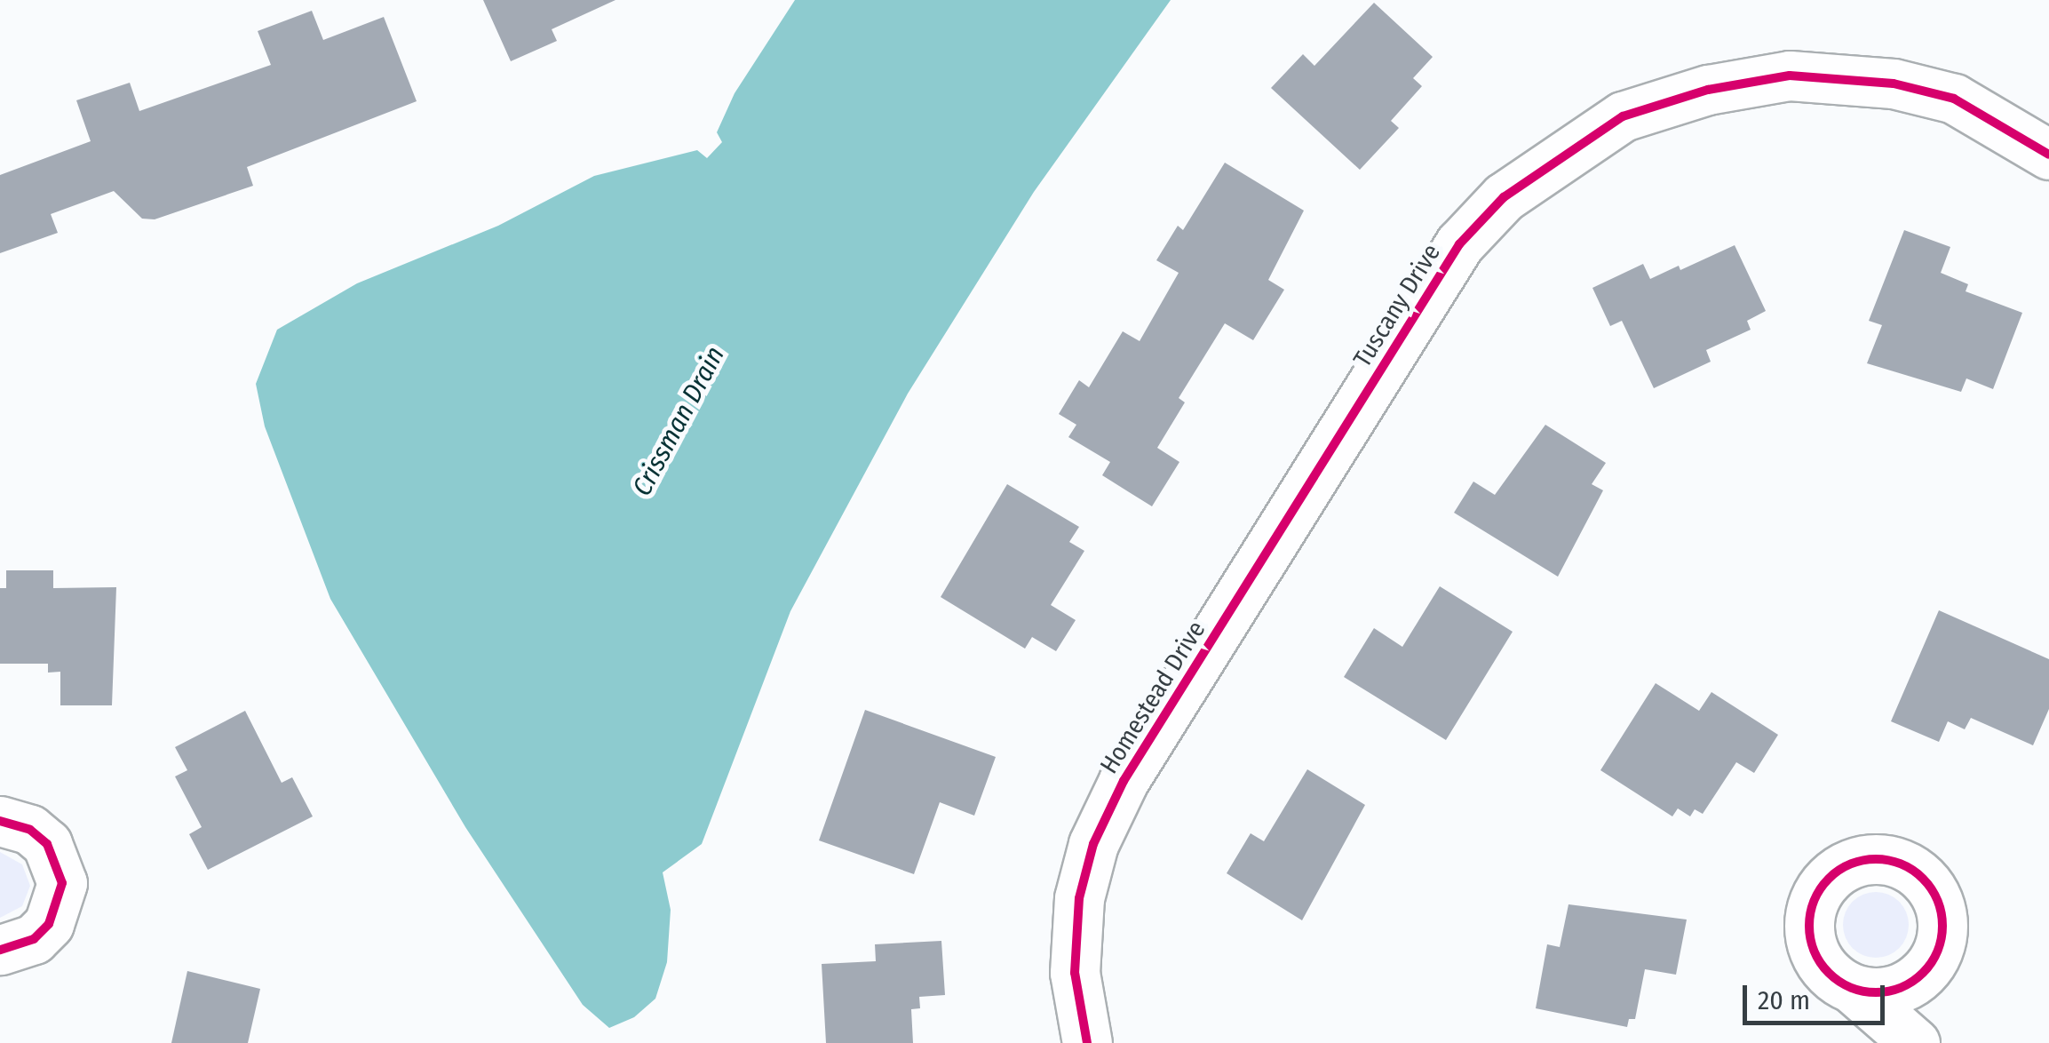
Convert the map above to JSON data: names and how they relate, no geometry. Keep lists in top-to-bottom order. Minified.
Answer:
{"streets":{"street":["Tuscany Drive","Homestead Drive"]},"crossings":[["Tuscany Drive","Homestead Drive"]],"water":["Crissman Drain"],"scale_bar":"20 m"}
